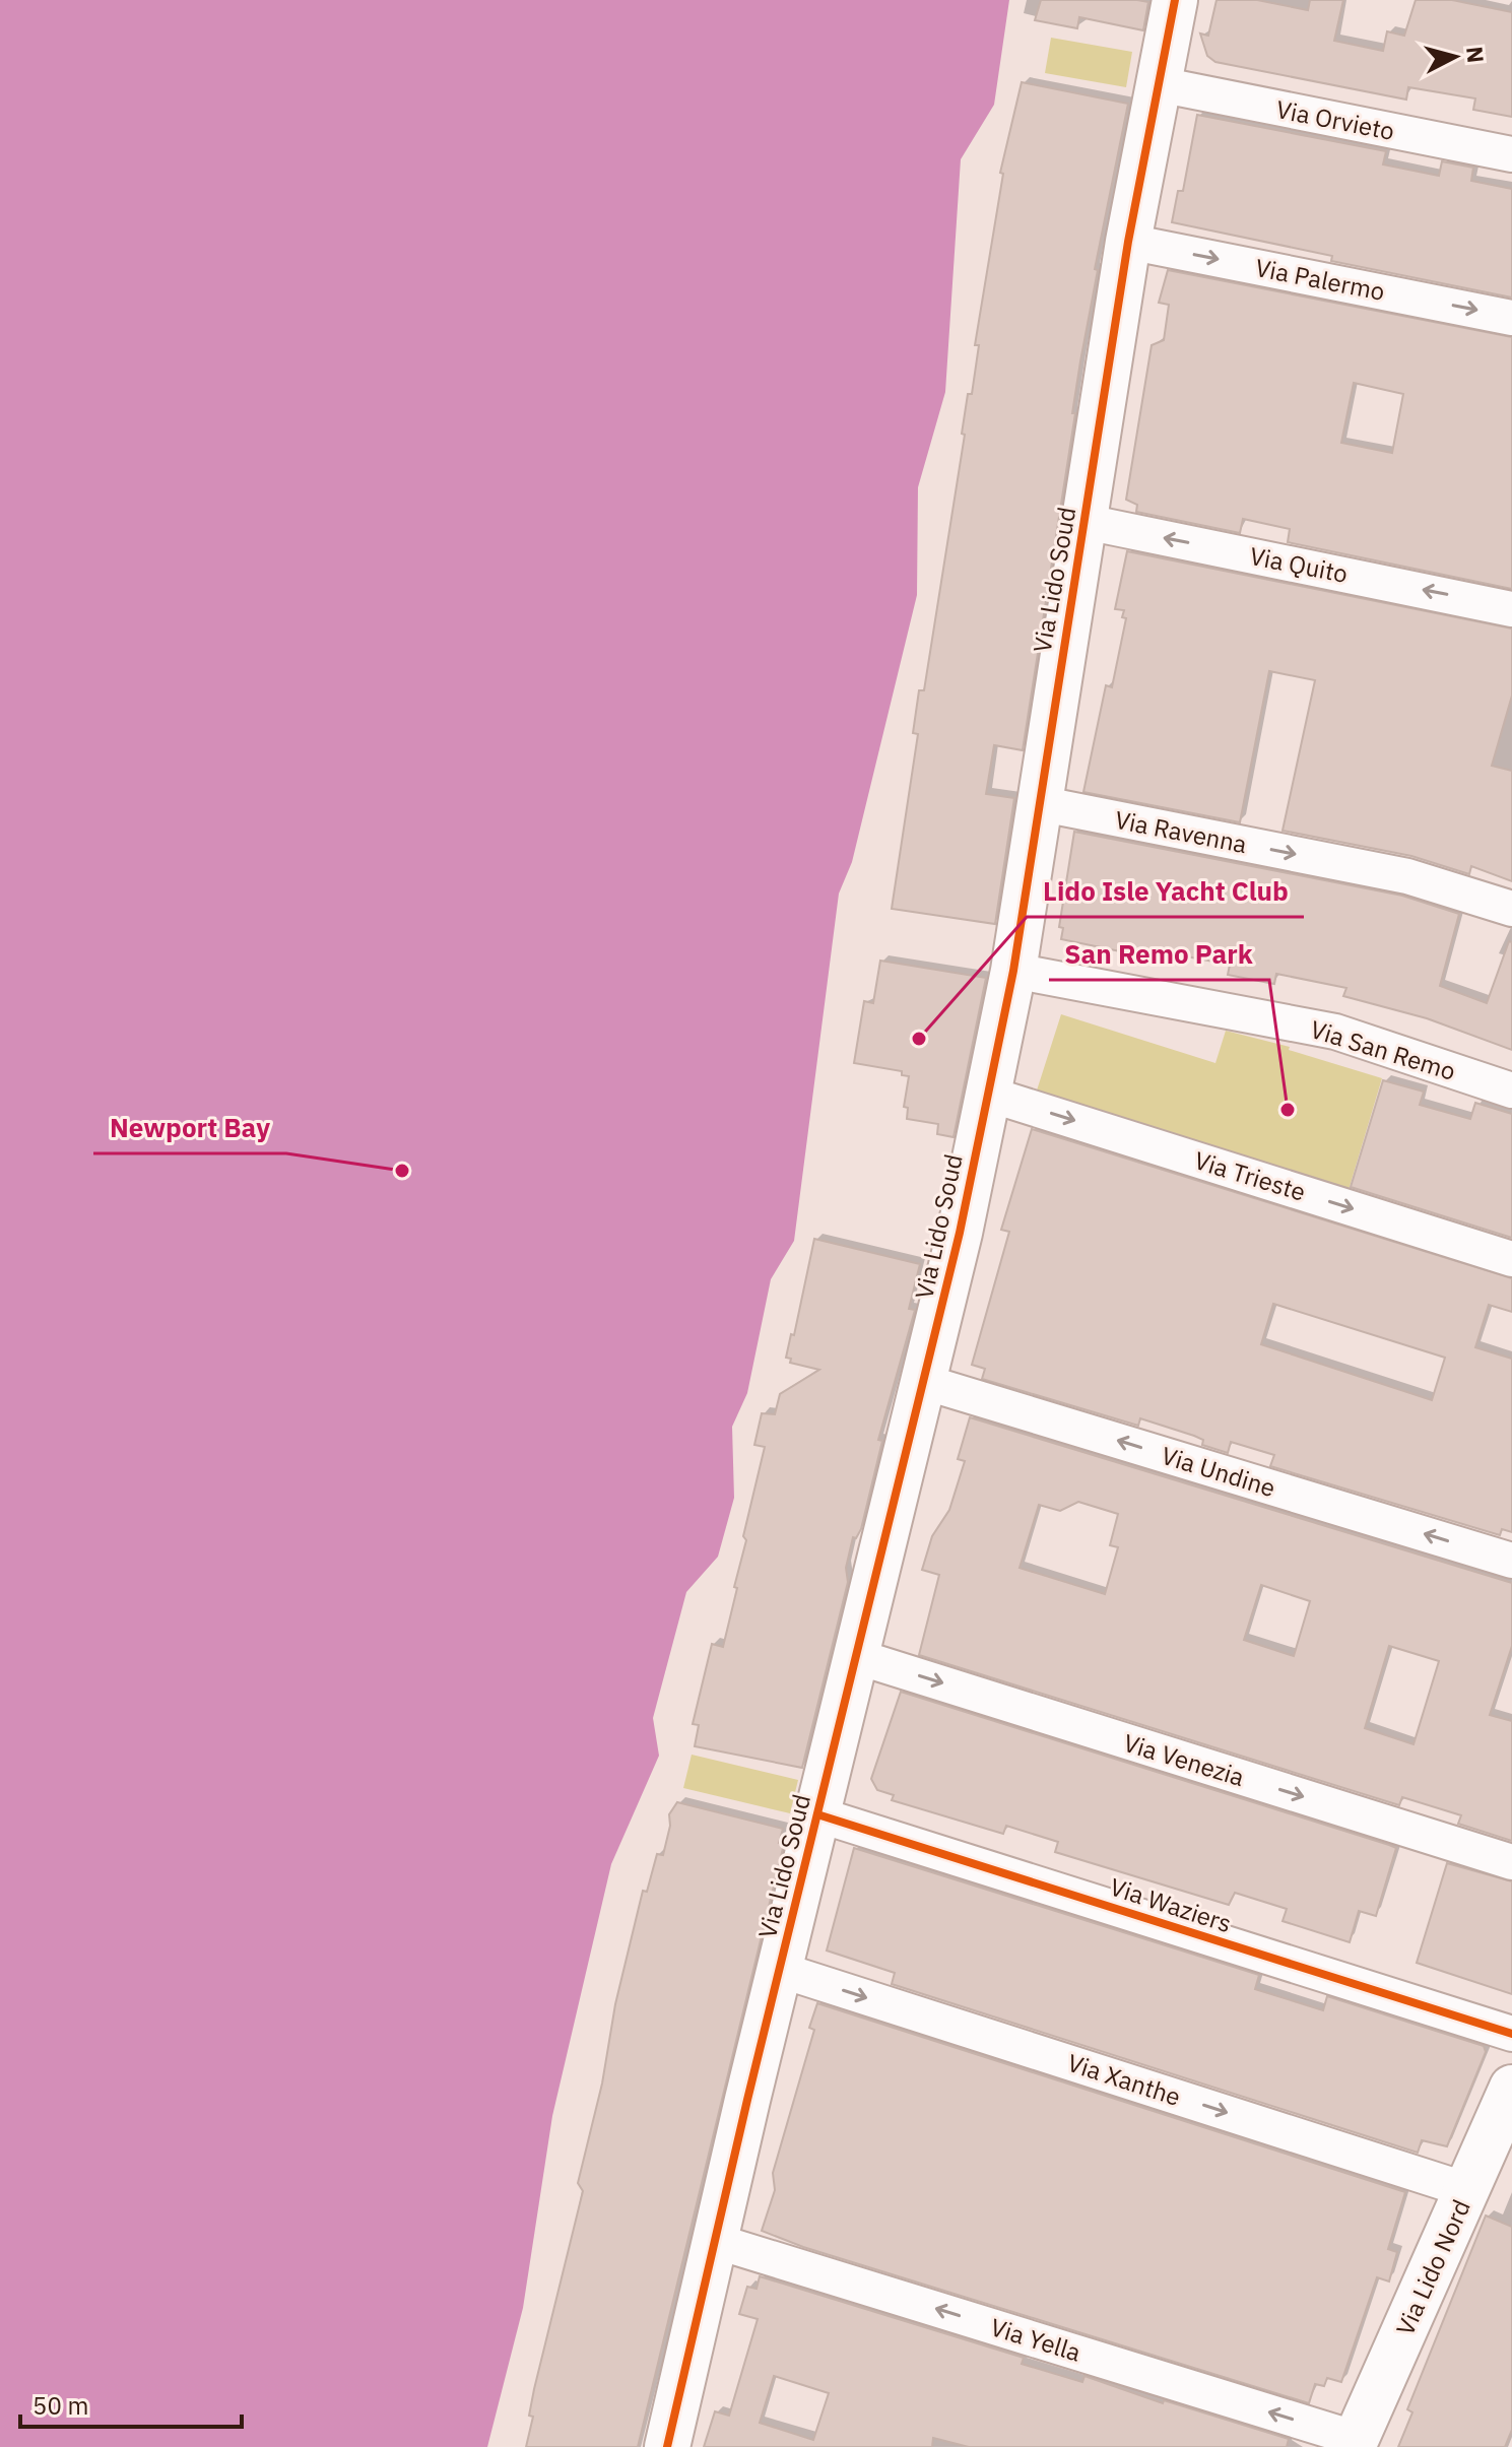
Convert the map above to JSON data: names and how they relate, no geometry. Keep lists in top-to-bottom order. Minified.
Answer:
{"streets":{"street":["Via Orvieto","Via Palermo","Via Quito","Via Lido Soud","Via Ravenna","Via San Remo","Via Trieste","Via Undine","Via Venezia","Via Waziers","Via Xanthe","Via Lido Nord","Via Yella"]},"crossings":[["Via Orvieto","Via Lido Soud"],["Via Palermo","Via Lido Soud"],["Via Quito","Via Lido Soud"],["Via Lido Soud","Via Ravenna"],["Via Lido Soud","Via San Remo"],["Via Lido Soud","Via Trieste"],["Via Lido Soud","Via Undine"],["Via Lido Soud","Via Venezia"],["Via Lido Soud","Via Waziers"],["Via Lido Soud","Via Xanthe"],["Via Lido Soud","Via Yella"],["Via Xanthe","Via Lido Nord"],["Via Lido Nord","Via Yella"]],"one_way":["Via Palermo","Via Quito","Via Ravenna","Via Trieste","Via Undine","Via Venezia","Via Xanthe","Via Yella"],"places":["Lido Isle Yacht Club","San Remo Park","Newport Bay"],"scale_bar":"50 m","north":"right"}
